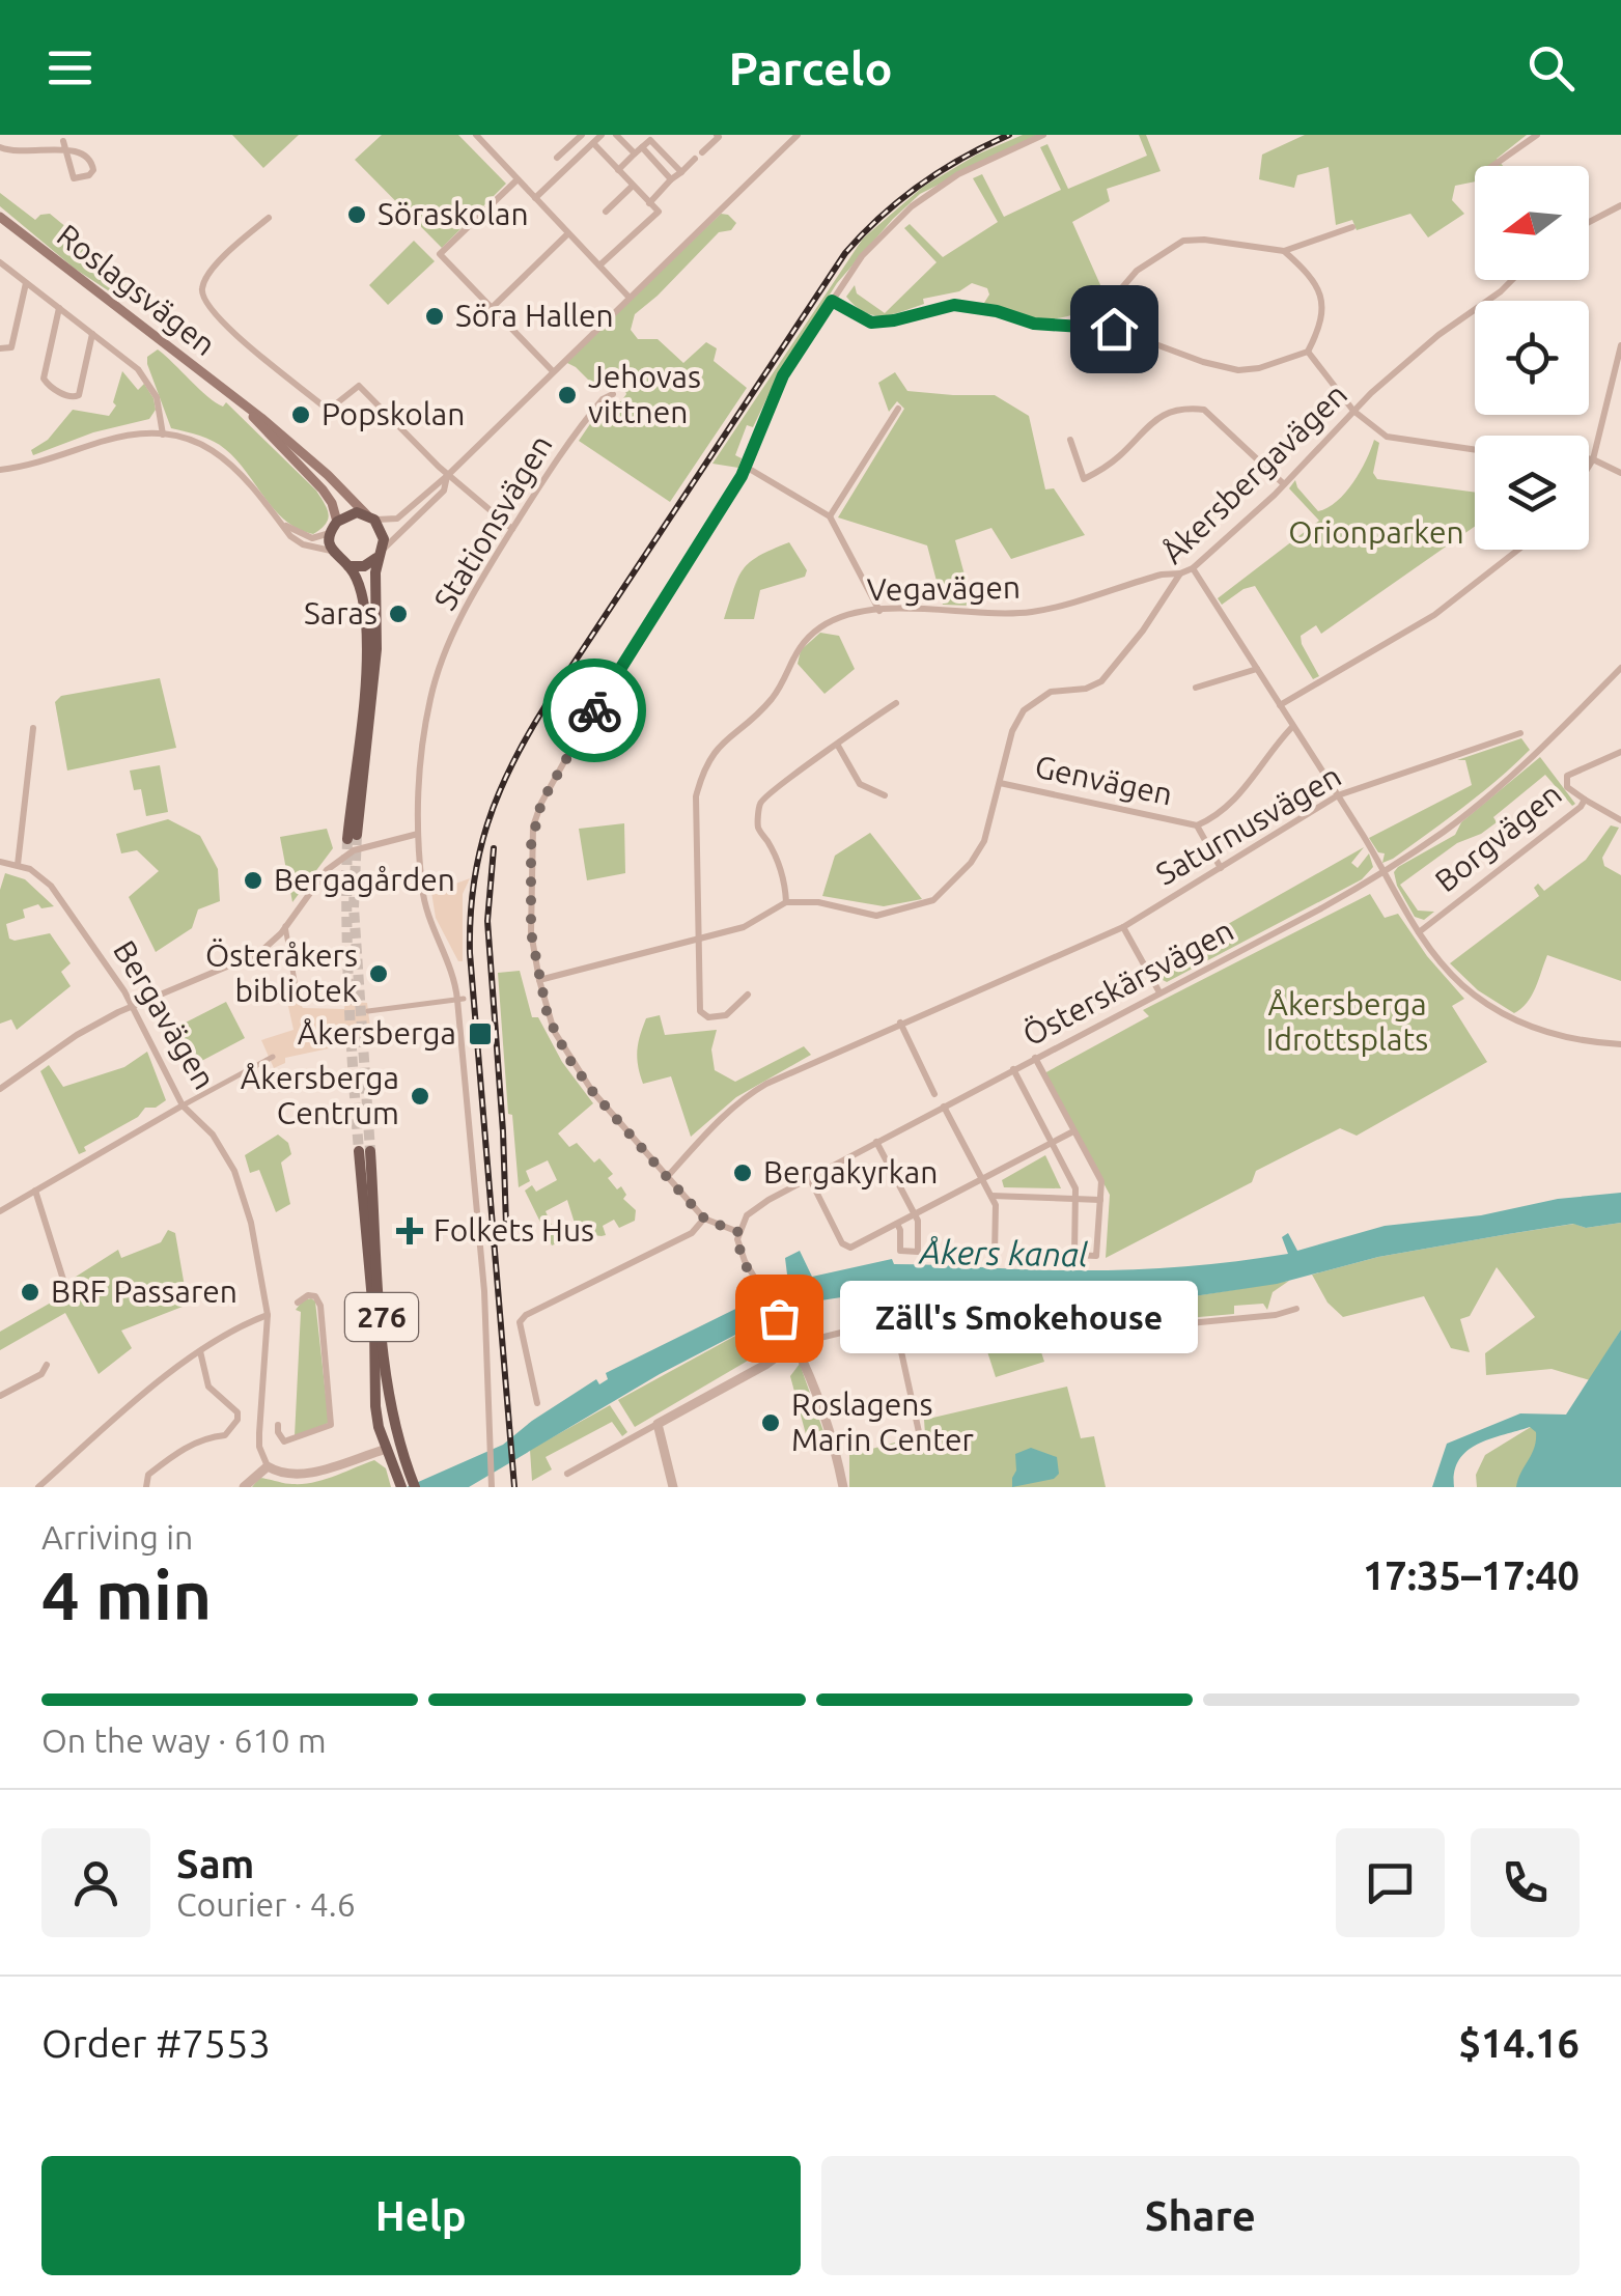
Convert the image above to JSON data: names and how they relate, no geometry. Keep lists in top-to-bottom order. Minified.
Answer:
{"streets":{"main road":["Roslagsvägen","276"],"street":["Åkersbergavägen","Stationsvägen","Vegavägen","Genvägen","Saturnusvägen","Borgvägen","Österskärsvägen","Bergavägen"]},"crossings":[["Åkersbergavägen","Vegavägen"],["Åkersbergavägen","Genvägen"],["Genvägen","Saturnusvägen"]],"water":["Åkers kanal"],"parks":["Orionparken","Åkersberga Idrottsplats"],"places":{"other":["Söraskolan","Söra Hallen","Jehovas vittnen","Popskolan","Saras","Bergagården","Österåkers bibliotek","Åkersberga Centrum","Bergakyrkan","BRF Passaren","Zäll's Smokehouse","Roslagens Marin Center"],"transit":["Åkersberga"],"health":["Folkets Hus"]},"north":"left","page":{"header":"Parcelo","bubble":"Zäll's Smokehouse","heading":["4 min","Arriving in","17:35–17:40"],"panel":["Sam","Courier · 4.6","Order #7553","$14.16"],"bar":"On the way · 610 m","buttons":["Help","Share"]}}
